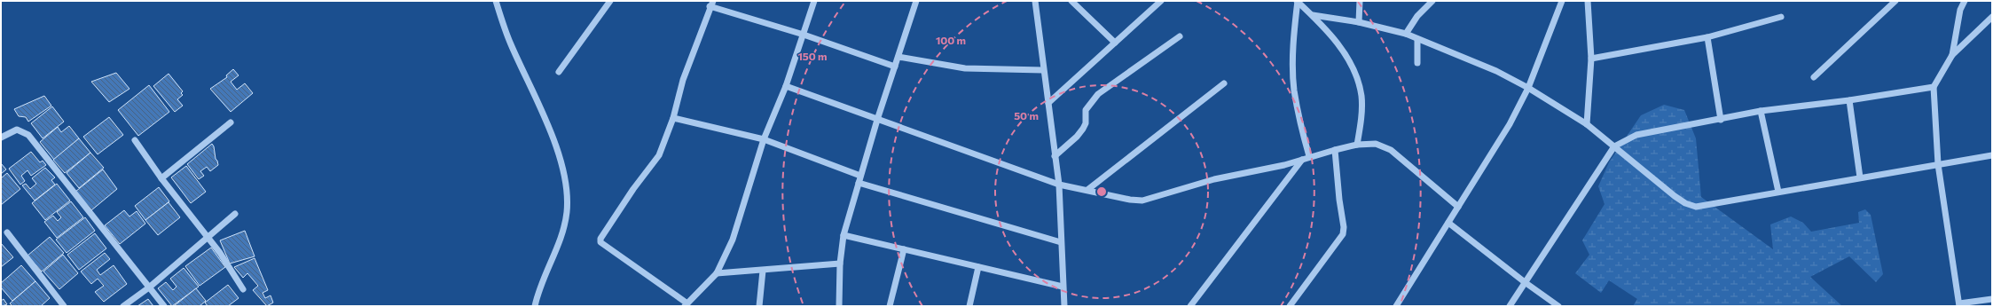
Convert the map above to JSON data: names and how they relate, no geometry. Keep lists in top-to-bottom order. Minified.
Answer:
{"rings":["100 m","150 m","50 m"]}
